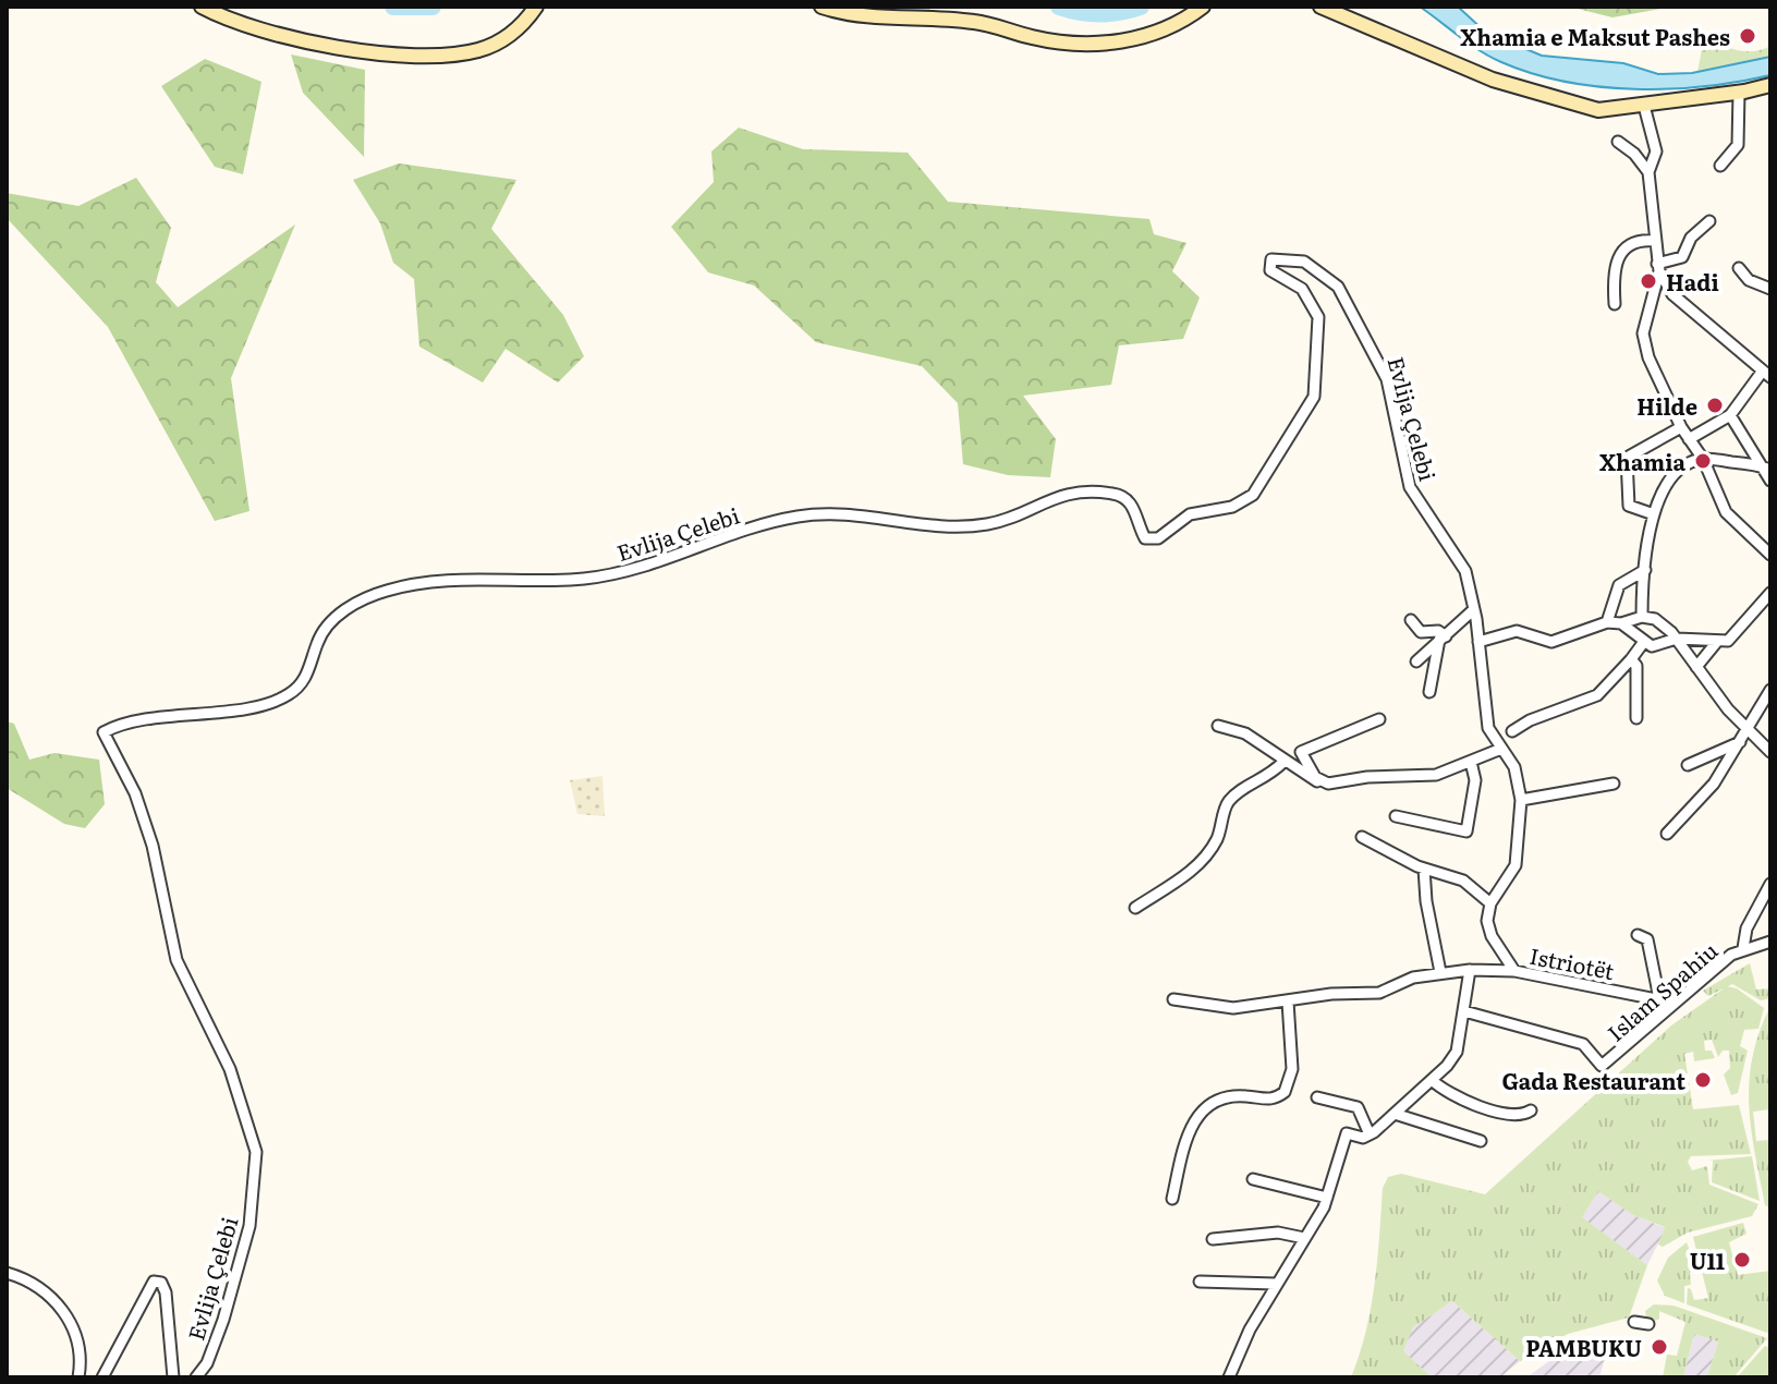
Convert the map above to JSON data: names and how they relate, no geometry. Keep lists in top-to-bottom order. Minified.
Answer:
{"streets":{"street":["Evlija Çelebi","Istriotët","Islam Spahiu"]},"crossings":[["Istriotët","Islam Spahiu"]],"places":["Xhamia e Maksut Pashes","Hadi","Hilde","Xhamia","Gada Restaurant","U11","PAMBUKU"]}
